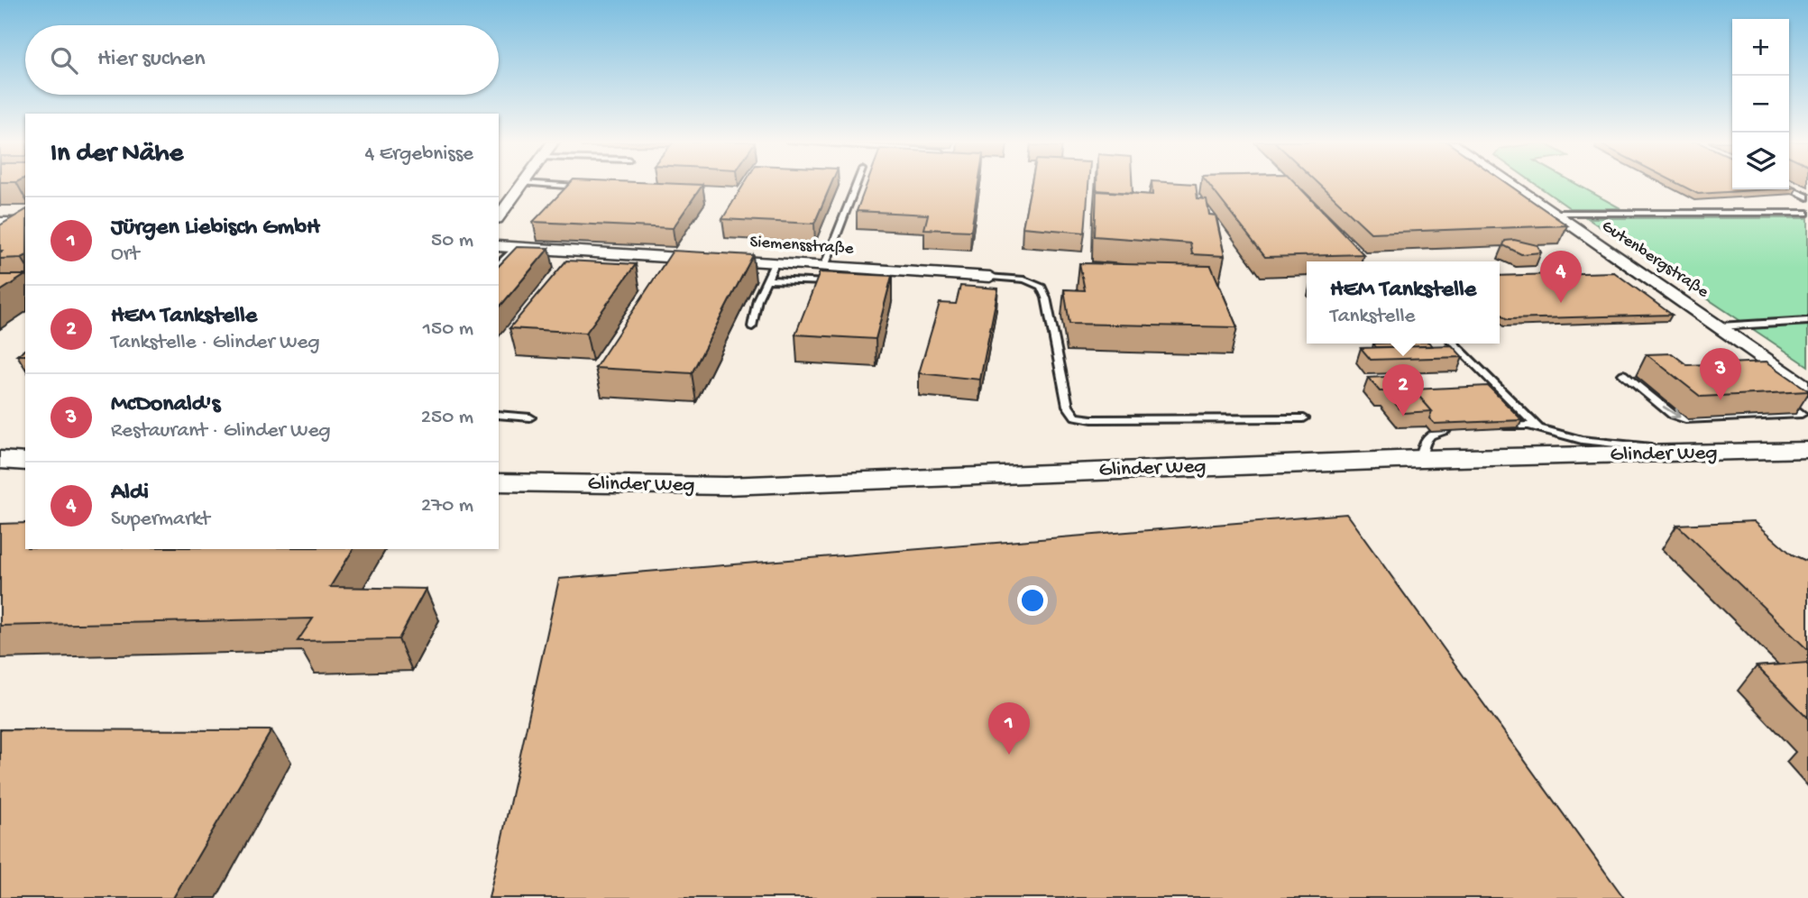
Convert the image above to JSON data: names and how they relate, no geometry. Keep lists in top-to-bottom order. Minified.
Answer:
{"streets":{"main road":["Glinder Weg"],"street":["Siemensstraße","Gutenbergstraße"]},"page":{"map_buttons":["+","−"],"search":"Hier suchen","heading":["In der Nähe","4 Ergebnisse"],"list":[{"mark":"1","name":"Jürgen Liebisch GmbH","note":"Ort","value":"50 m"},{"mark":"2","name":"HEM Tankstelle","note":"Tankstelle · Glinder Weg","value":"150 m"},{"mark":"3","name":"McDonald's","note":"Restaurant · Glinder Weg","value":"250 m"},{"mark":"4","name":"Aldi","note":"Supermarkt","value":"270 m"}],"pins":["4","3","2","1"],"popup":["HEM Tankstelle","Tankstelle"]}}
